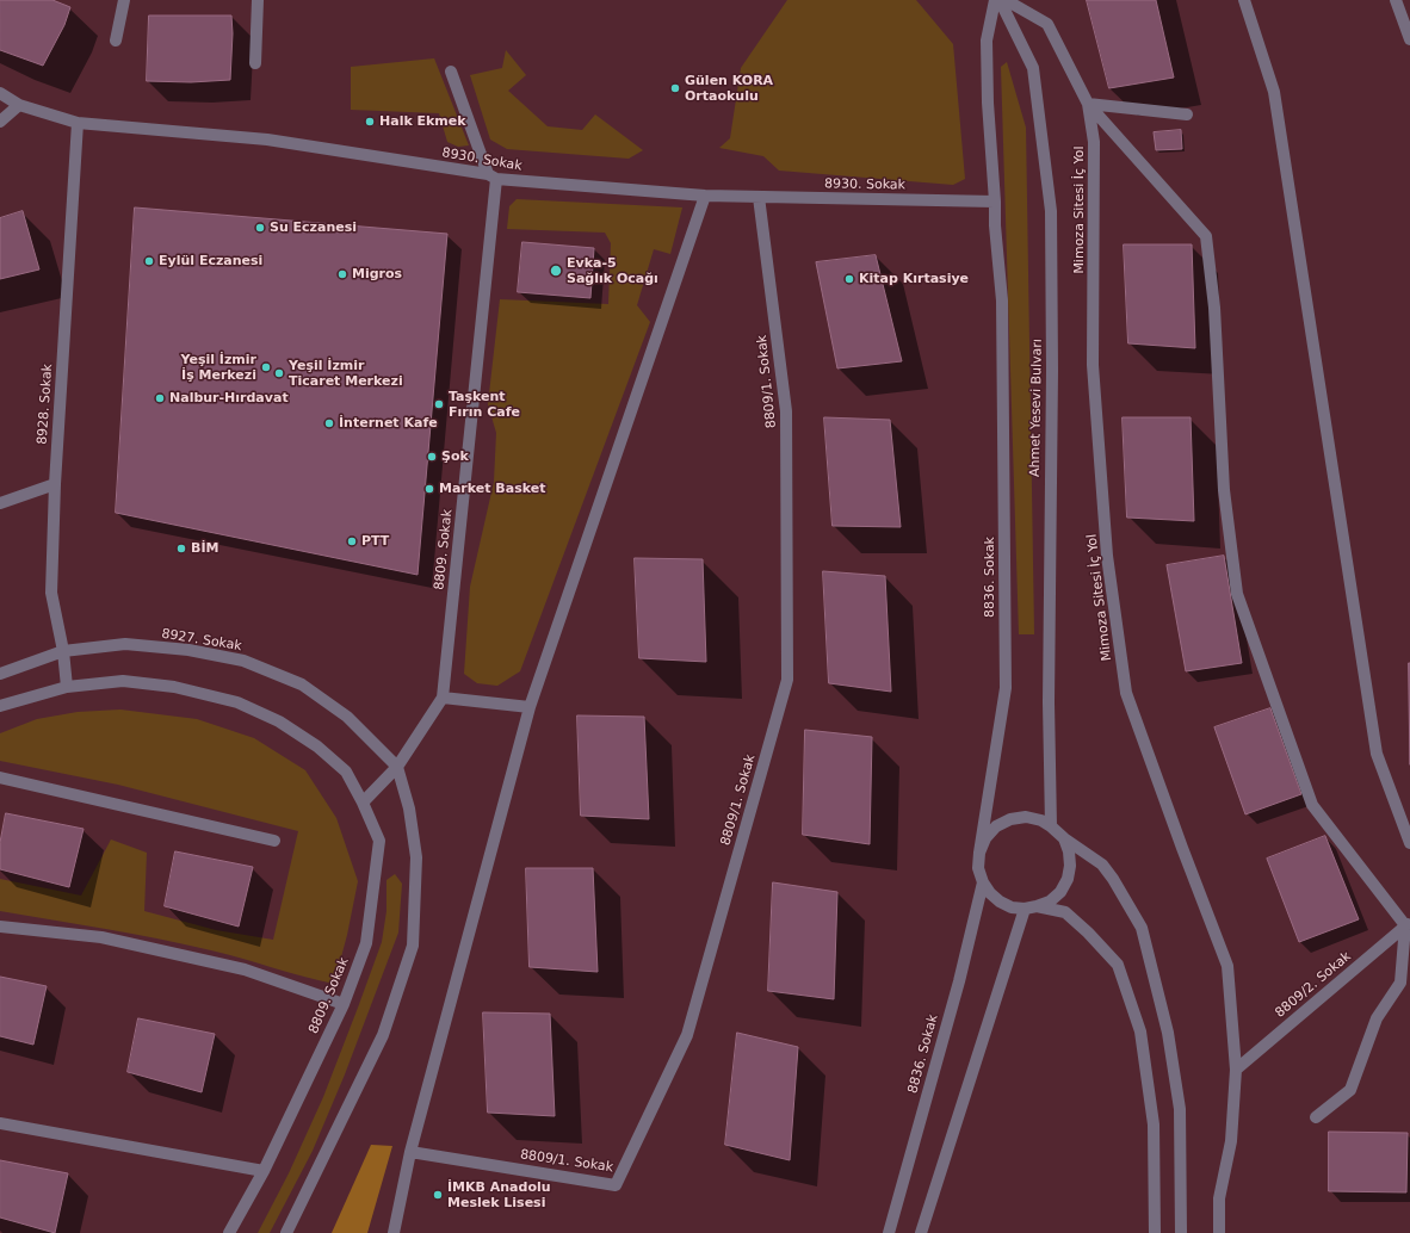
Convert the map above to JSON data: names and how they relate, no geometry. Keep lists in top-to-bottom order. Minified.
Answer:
{"streets":{"street":["8930. Sokak","Mimoza Sitesi İç Yol","8809/1. Sokak","8928. Sokak","Ahmet Yesevi Bulvarı","8809. Sokak","8836. Sokak","8927. Sokak","8809/2. Sokak"]},"crossings":[["8930. Sokak","8809/1. Sokak"],["8930. Sokak","8928. Sokak"],["8930. Sokak","8809. Sokak"],["8930. Sokak","8836. Sokak"],["Mimoza Sitesi İç Yol","8809/2. Sokak"],["8928. Sokak","8927. Sokak"],["Ahmet Yesevi Bulvarı","8836. Sokak"],["8809. Sokak","8927. Sokak"]],"places":["Gülen KORA Ortaokulu","Halk Ekmek","Su Eczanesi","Eylül Eczanesi","Evka-5 Sağlık Ocağı","Migros","Kitap Kırtasiye","Yeşil İzmir İş Merkezi","Yeşil İzmir Ticaret Merkezi","Nalbur-Hırdavat","Taşkent Fırın Cafe","İnternet Kafe","Şok","Market Basket","PTT","BİM","İMKB Anadolu Meslek Lisesi"]}
